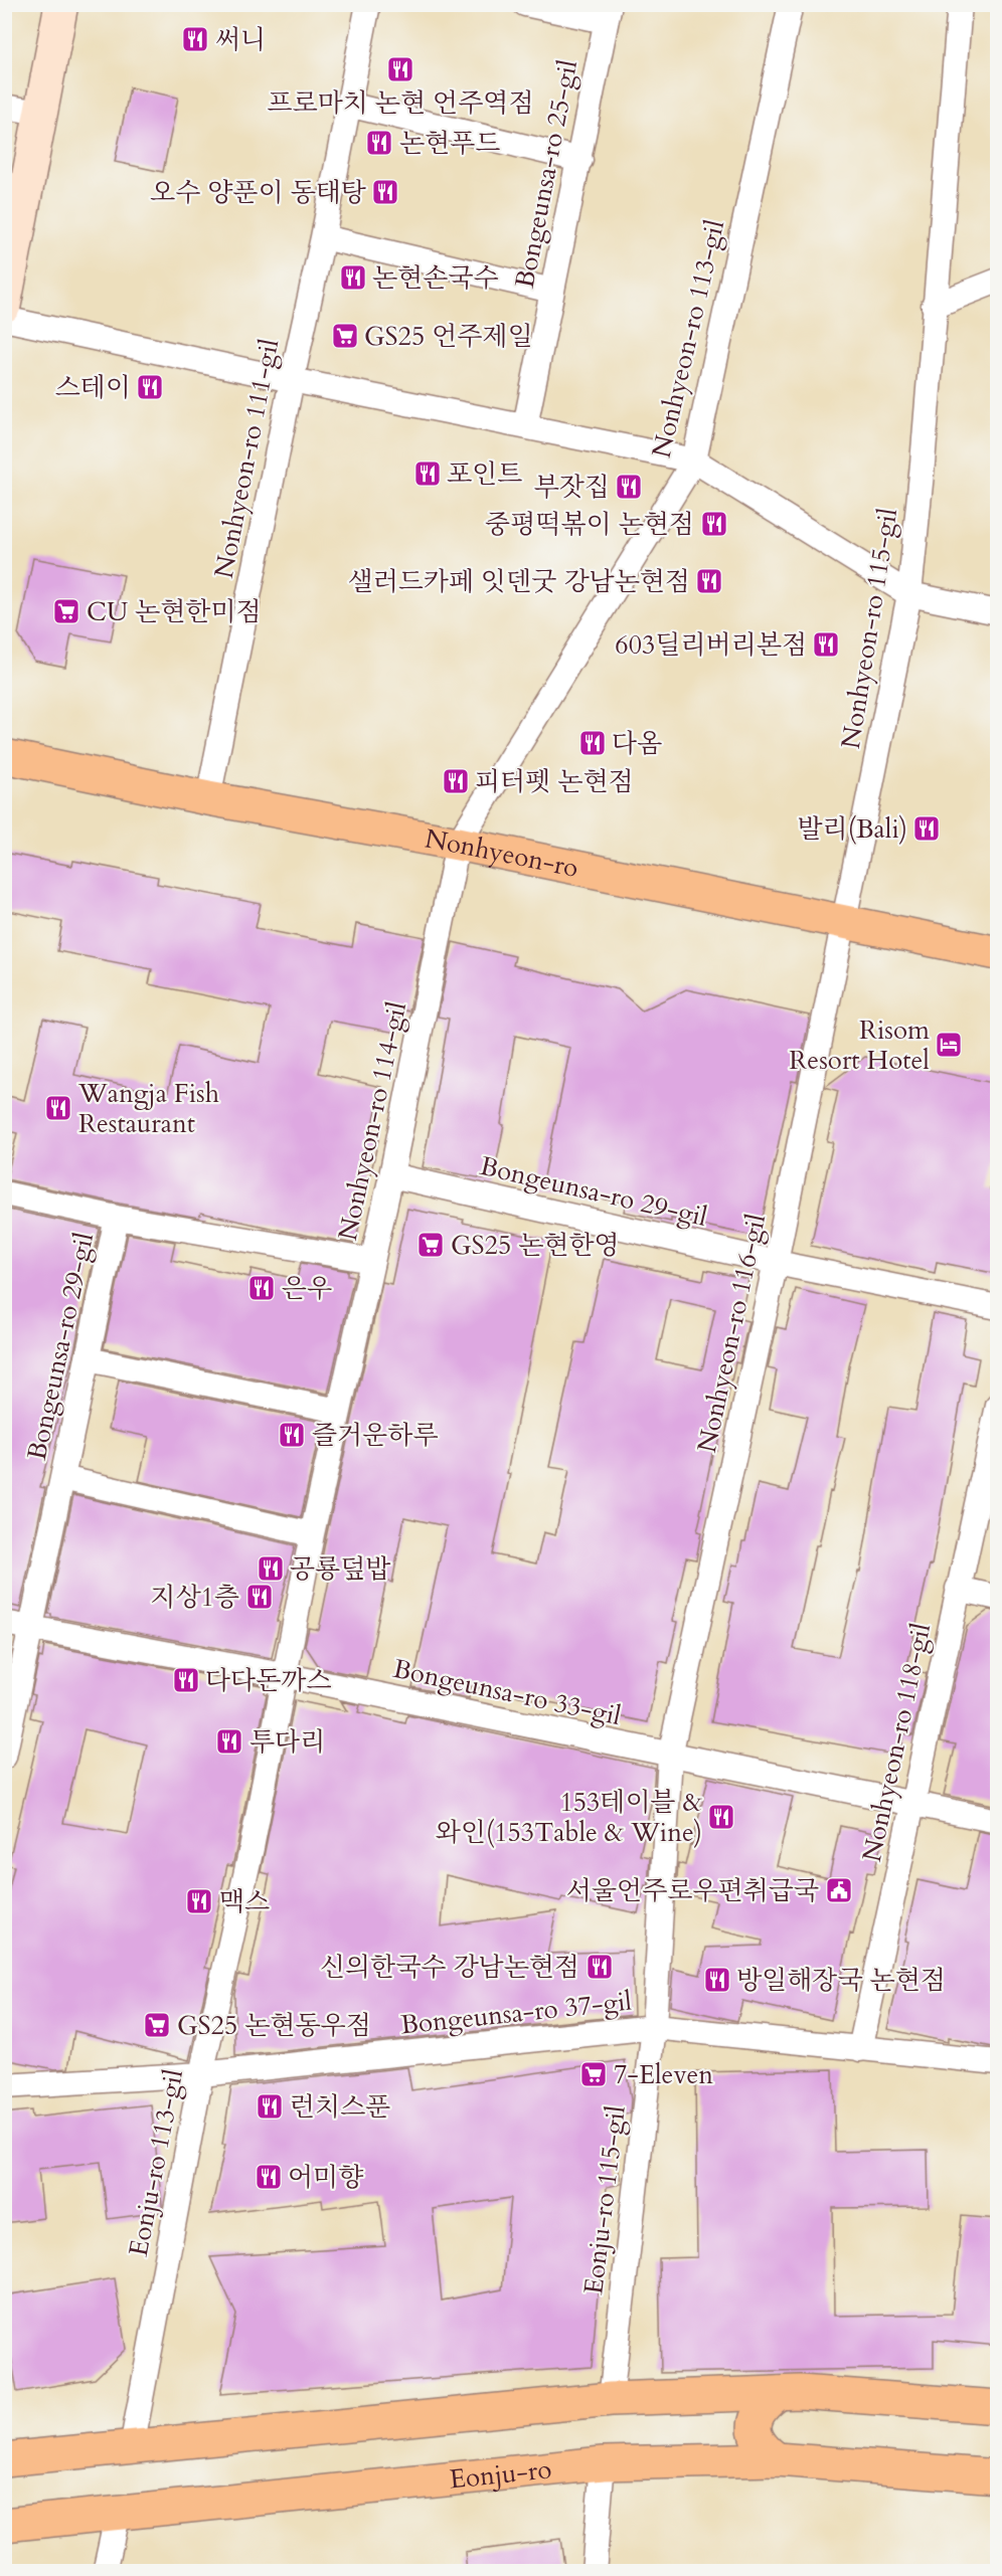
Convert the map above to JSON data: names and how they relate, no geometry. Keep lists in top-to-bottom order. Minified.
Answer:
{"streets":{"main road":["Nonhyeon-ro","Eonju-ro"],"street":["Bongeunsa-ro 25-gil","Nonhyeon-ro 113-gil","Nonhyeon-ro 111-gil","Nonhyeon-ro 115-gil","Nonhyeon-ro 114-gil","Bongeunsa-ro 29-gil","Nonhyeon-ro 116-gil","Bongeunsa-ro 33-gil","Nonhyeon-ro 118-gil","Bongeunsa-ro 37-gil","Eonju-ro 113-gil","Eonju-ro 115-gil"]},"crossings":[["Nonhyeon-ro 113-gil","Nonhyeon-ro"],["Nonhyeon-ro 113-gil","Nonhyeon-ro 114-gil"],["Nonhyeon-ro 111-gil","Nonhyeon-ro"],["Nonhyeon-ro 115-gil","Nonhyeon-ro"],["Nonhyeon-ro 115-gil","Nonhyeon-ro 116-gil"],["Nonhyeon-ro","Nonhyeon-ro 114-gil"],["Nonhyeon-ro","Nonhyeon-ro 116-gil"],["Nonhyeon-ro 114-gil","Bongeunsa-ro 29-gil"],["Nonhyeon-ro 114-gil","Bongeunsa-ro 33-gil"],["Nonhyeon-ro 114-gil","Eonju-ro 113-gil"],["Bongeunsa-ro 29-gil","Nonhyeon-ro 116-gil"],["Bongeunsa-ro 29-gil","Bongeunsa-ro 33-gil"],["Nonhyeon-ro 116-gil","Bongeunsa-ro 33-gil"],["Nonhyeon-ro 116-gil","Eonju-ro 115-gil"],["Bongeunsa-ro 33-gil","Nonhyeon-ro 118-gil"],["Bongeunsa-ro 33-gil","Eonju-ro 113-gil"],["Bongeunsa-ro 33-gil","Eonju-ro 115-gil"],["Nonhyeon-ro 118-gil","Bongeunsa-ro 37-gil"],["Bongeunsa-ro 37-gil","Eonju-ro 113-gil"],["Bongeunsa-ro 37-gil","Eonju-ro 115-gil"]],"places":{"restaurant":["써니","프로마치 논현 언주역점","논현푸드","오수 양푼이 동태탕","논현손국수","스테이","포인트","부잣집","중평떡볶이 논현점","샐러드카페 잇덴굿 강남논현점","603딜리버리본점","다옴","피터펫 논현점","발리(Bali)","Wangja Fish Restaurant","은우","즐거운하루","공룡덮밥","지상1층","다다돈까스","투다리","153테이블 & 와인(153Table & Wine)","맥스","신의한국수 강남논현점","방일해장국 논현점","런치스푼","어미향"],"supermarket":["GS25 언주제일","CU 논현한미점","GS25 논현한영","GS25 논현동우점","7-Eleven"],"hotel":["Risom Resort Hotel"],"public building":["서울언주로우편취급국"]}}
